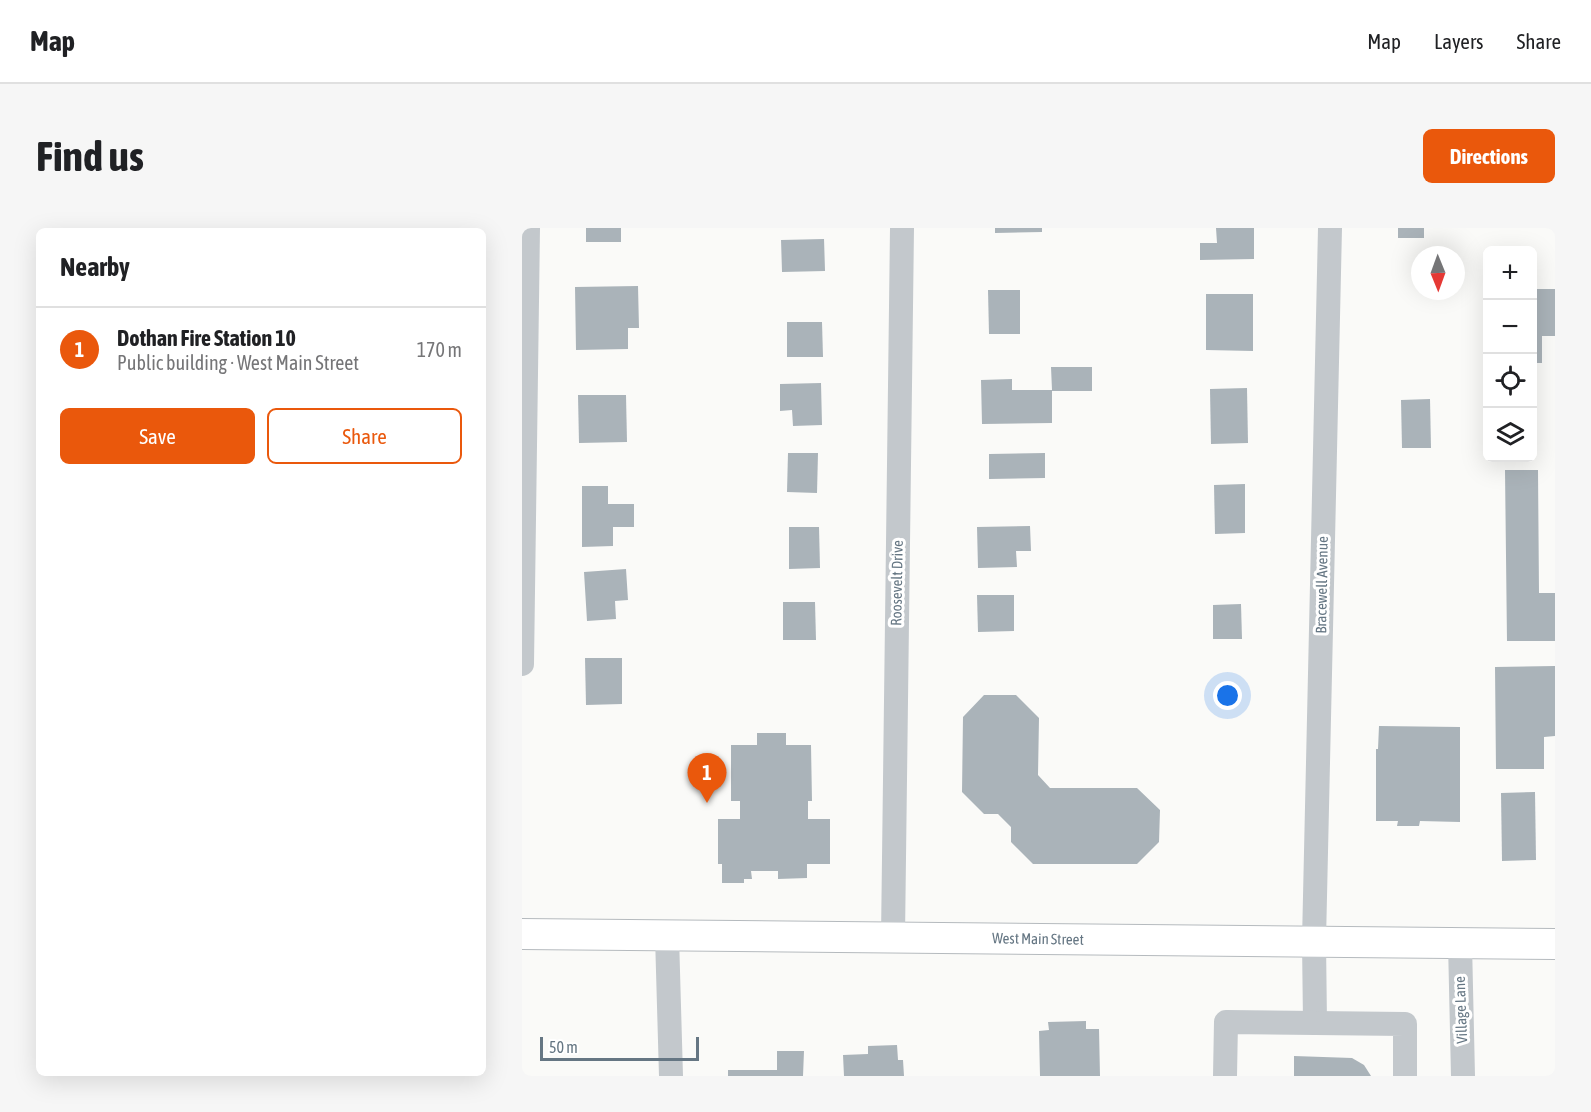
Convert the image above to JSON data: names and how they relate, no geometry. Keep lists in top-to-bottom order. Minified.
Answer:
{"streets":{"main road":["West Main Street"],"street":["Roosevelt Drive","Bracewell Avenue","Village Lane"]},"crossings":[["Roosevelt Drive","West Main Street"],["Bracewell Avenue","West Main Street"],["West Main Street","Village Lane"]],"scale_bar":"50 m","north":"bottom","page":{"header":"Map","nav":["Map","Layers","Share"],"buttons":["Directions",["Save","Share"]],"title":"Find us","heading":"Nearby","map_buttons":["+","−"],"list":[{"mark":"1","name":"Dothan Fire Station 10","note":"Public building · West Main Street","value":"170 m"}],"pins":"1","scale":"50 m"}}
